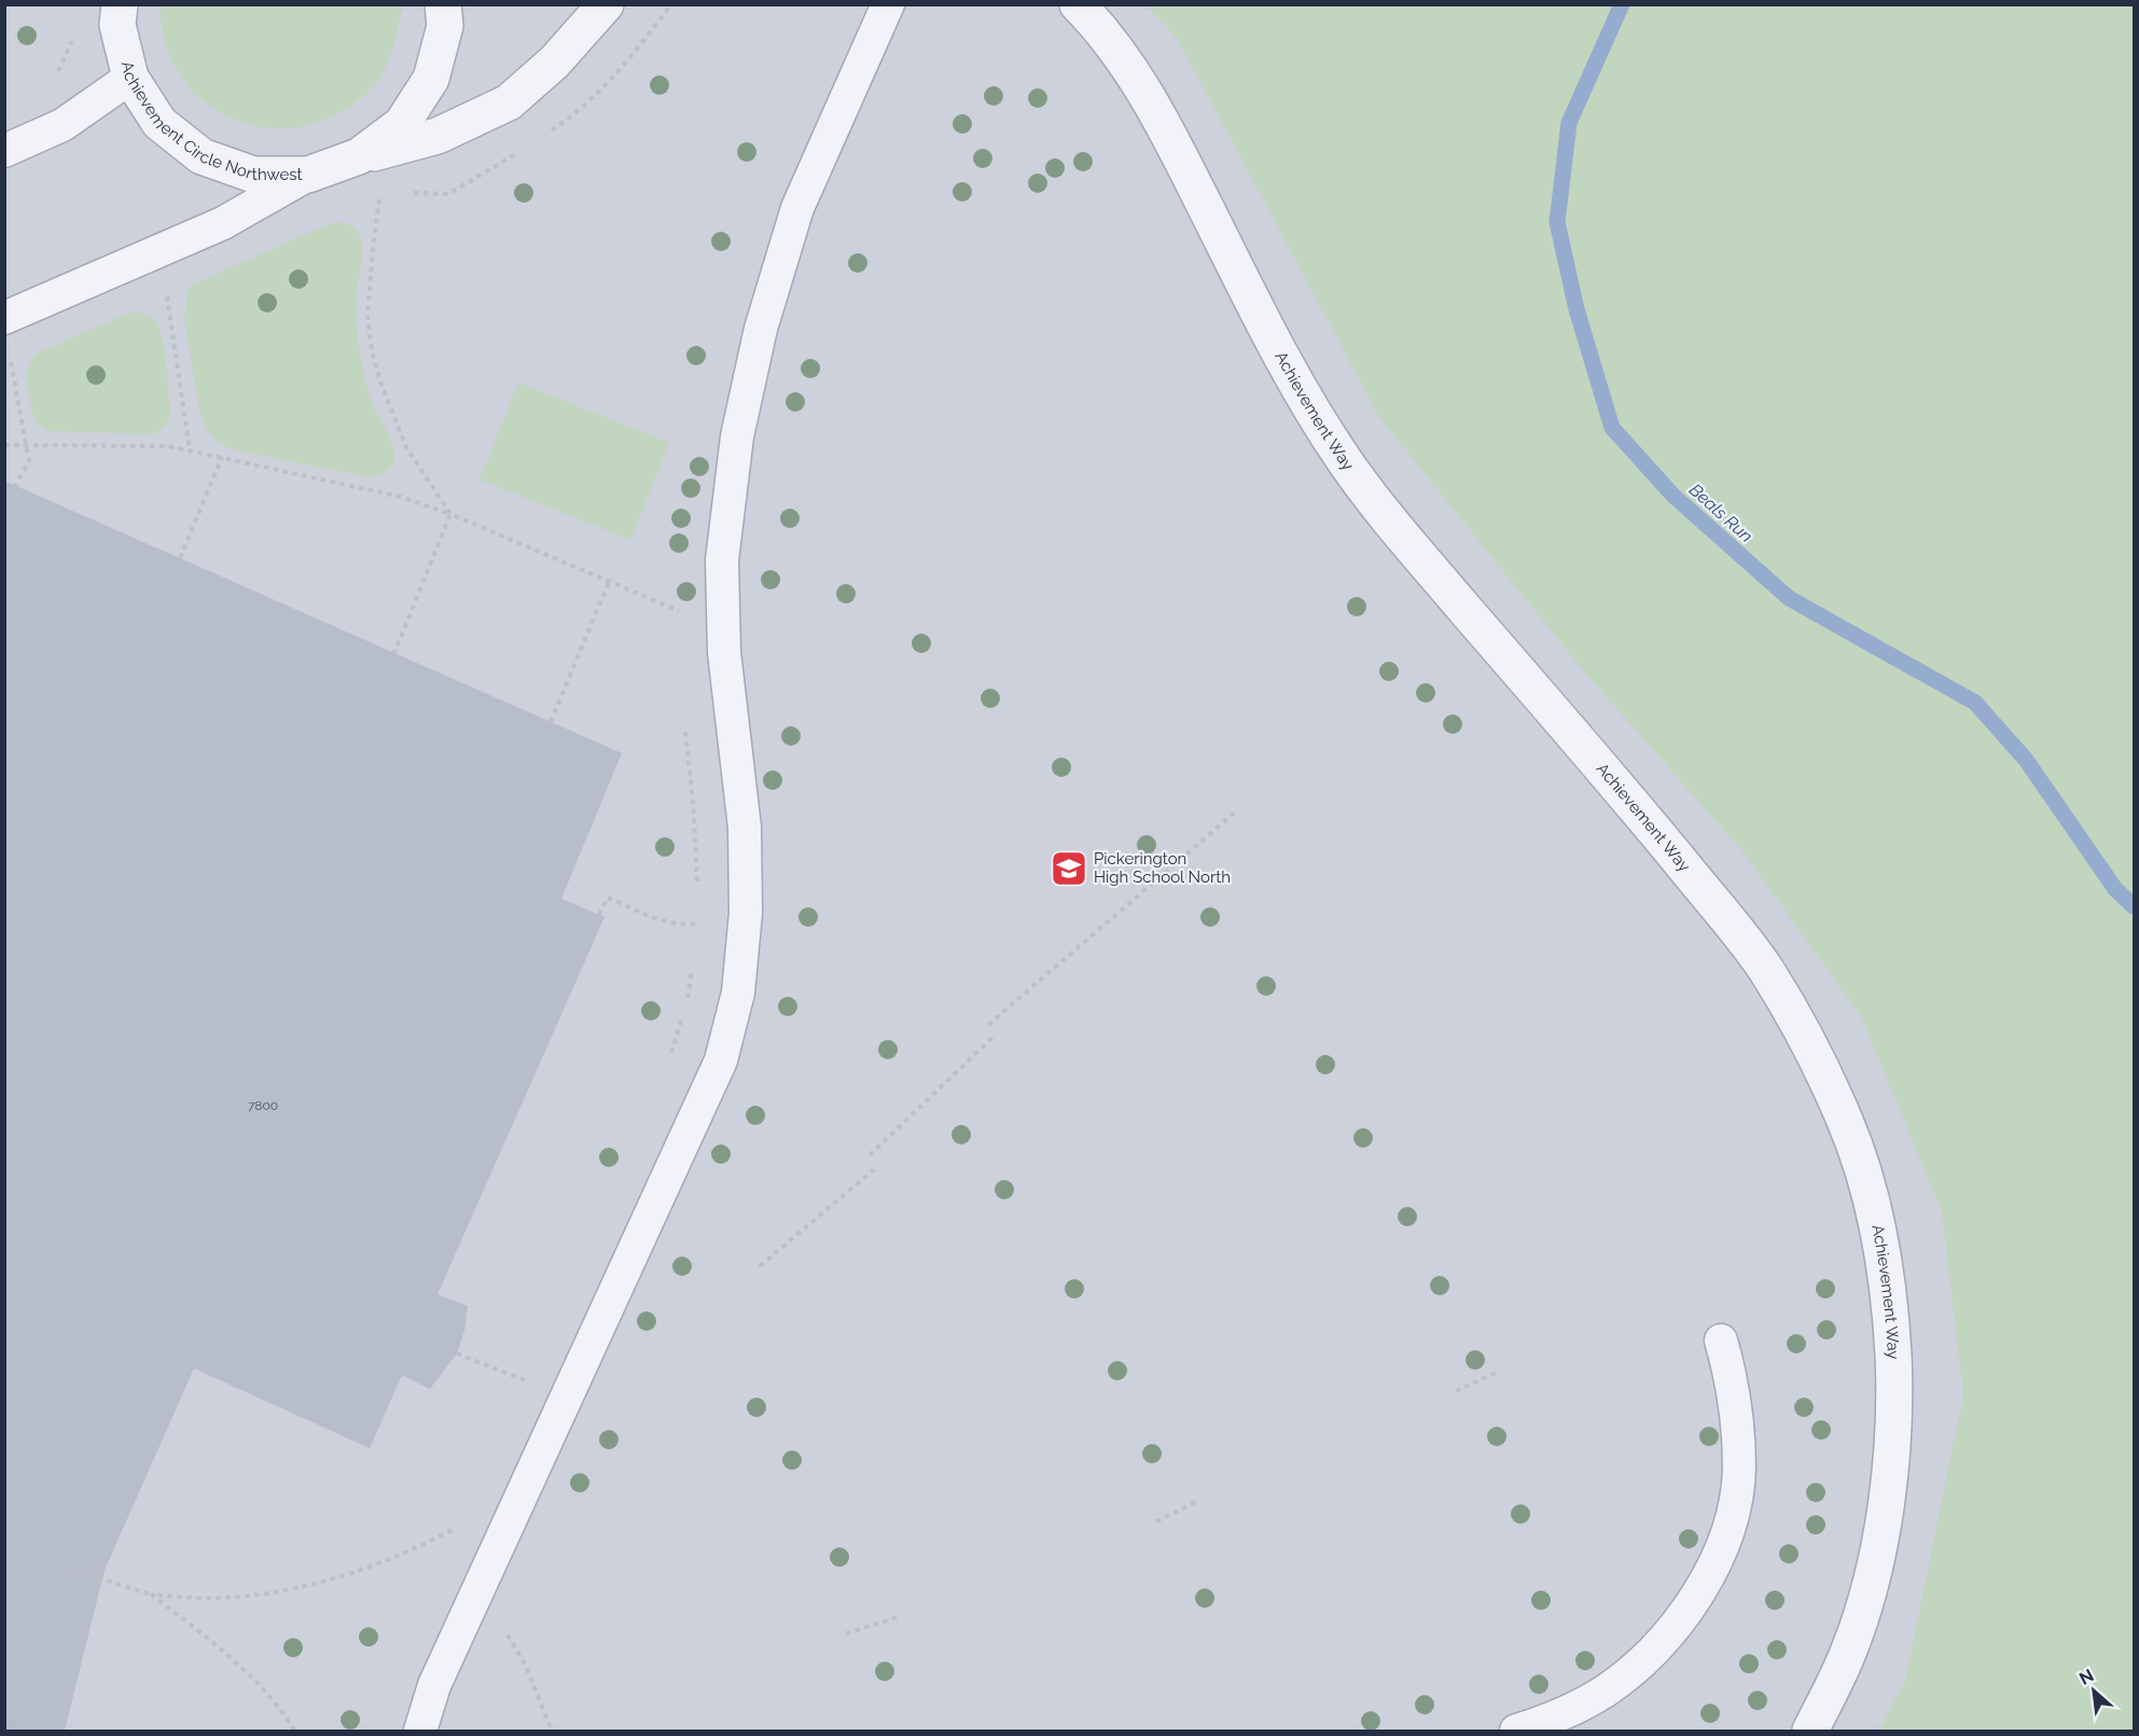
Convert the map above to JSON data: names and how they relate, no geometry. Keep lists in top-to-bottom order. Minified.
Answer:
{"streets":{"street":["Achievement Circle Northwest","Achievement Way"]},"water":["Beals Run"],"places":{"school or university":["Pickerington High School North"]},"house_numbers":["7800"],"north":"top left"}
